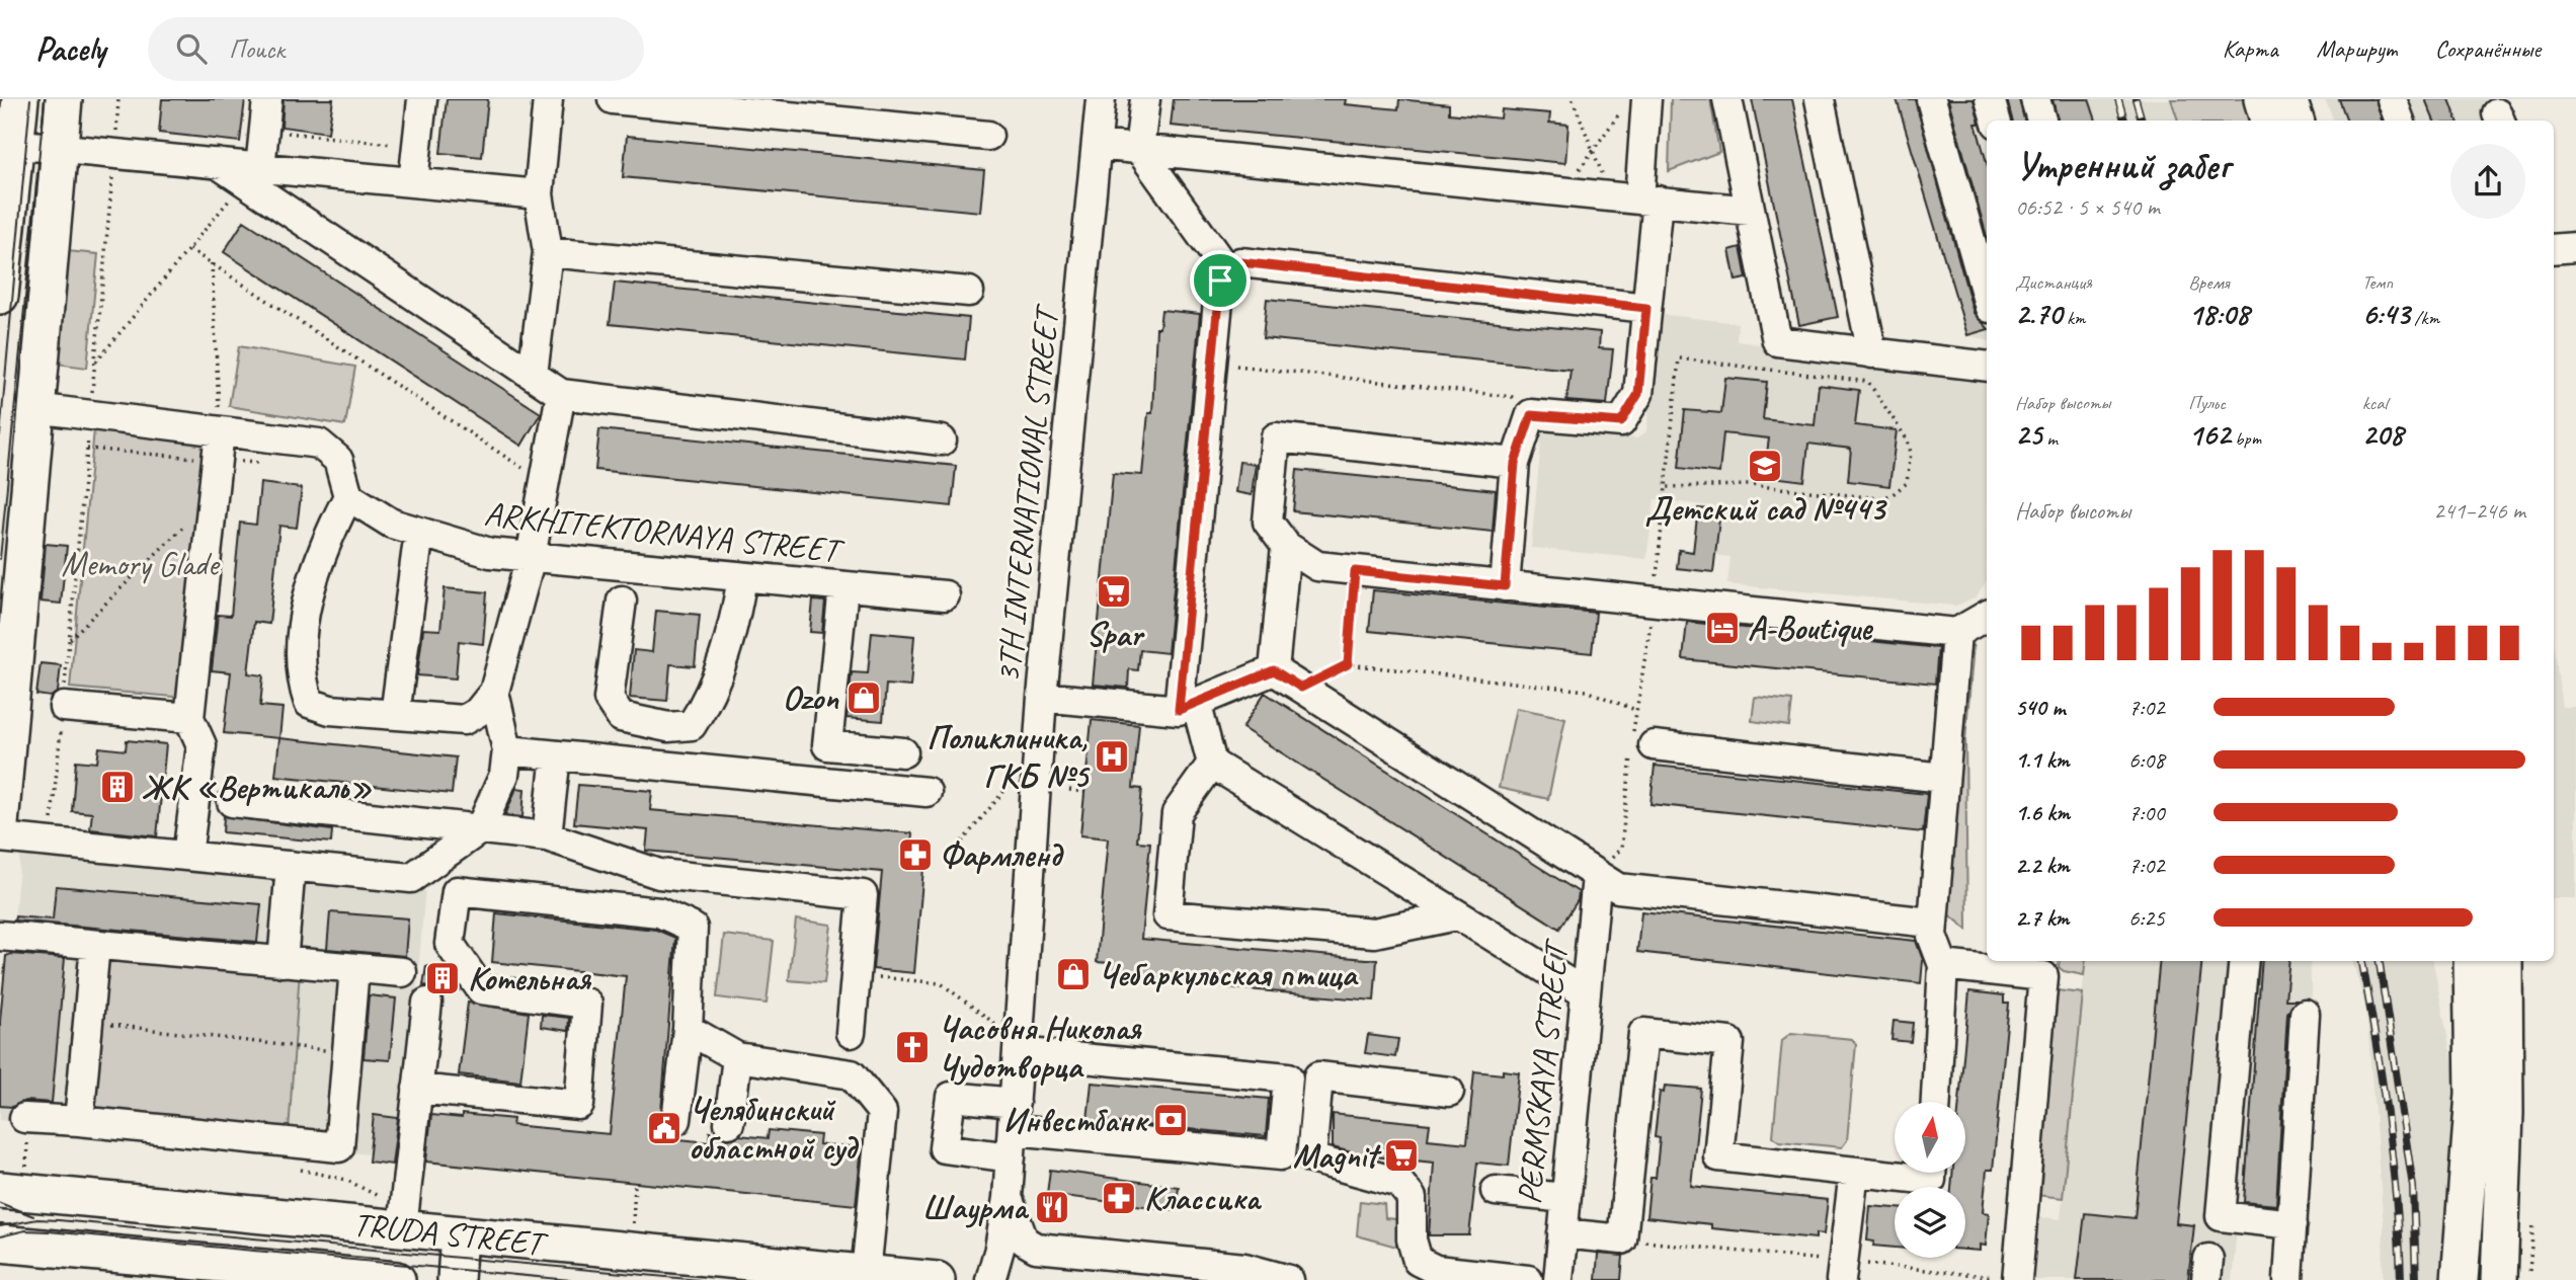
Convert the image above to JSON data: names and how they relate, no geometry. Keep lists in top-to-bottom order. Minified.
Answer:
{"streets":{"main road":["TRUDA STREET"],"street":["3TH INTERNATIONAL STREET","ARKHITEKTORNAYA STREET","PERMSKAYA STREET"]},"parks":["Memory Glade"],"places":{"school or university":["Детский сад №443"],"supermarket":["Spar","Magnit"],"hotel":["A-Boutique"],"shop":["Ozon","Чебаркульская птица"],"hospital":["Поликлиника, ГКБ №5"],"building":["ЖК «Вертикаль»","Котельная"],"pharmacy":["Фармленд","Классика"],"church":["Часовня Николая Чудотворца"],"bank":["Инвестбанк"],"public building":["Челябинский областной суд"],"restaurant":["Шаурма"]},"north":"top","page":{"header":"Pacely","search":"Поиск","nav":["Карта","Маршрут","Сохранённые"],"heading":["Утренний забег","06:52 · 5 × 540 m"],"stats":[["Дистанция","2.70 km"],["Время","18:08"],["Темп","6:43 /km"],["Набор высоты","25 m"],["Пульс","162 bpm"],["kcal","208"]],"chart":["Набор высоты","241–246 m"],"list":[{"name":"540 m","note":"7:02"},{"name":"1.1 km","note":"6:08"},{"name":"1.6 km","note":"7:00"},{"name":"2.2 km","note":"7:02"},{"name":"2.7 km","note":"6:25"}]}}
